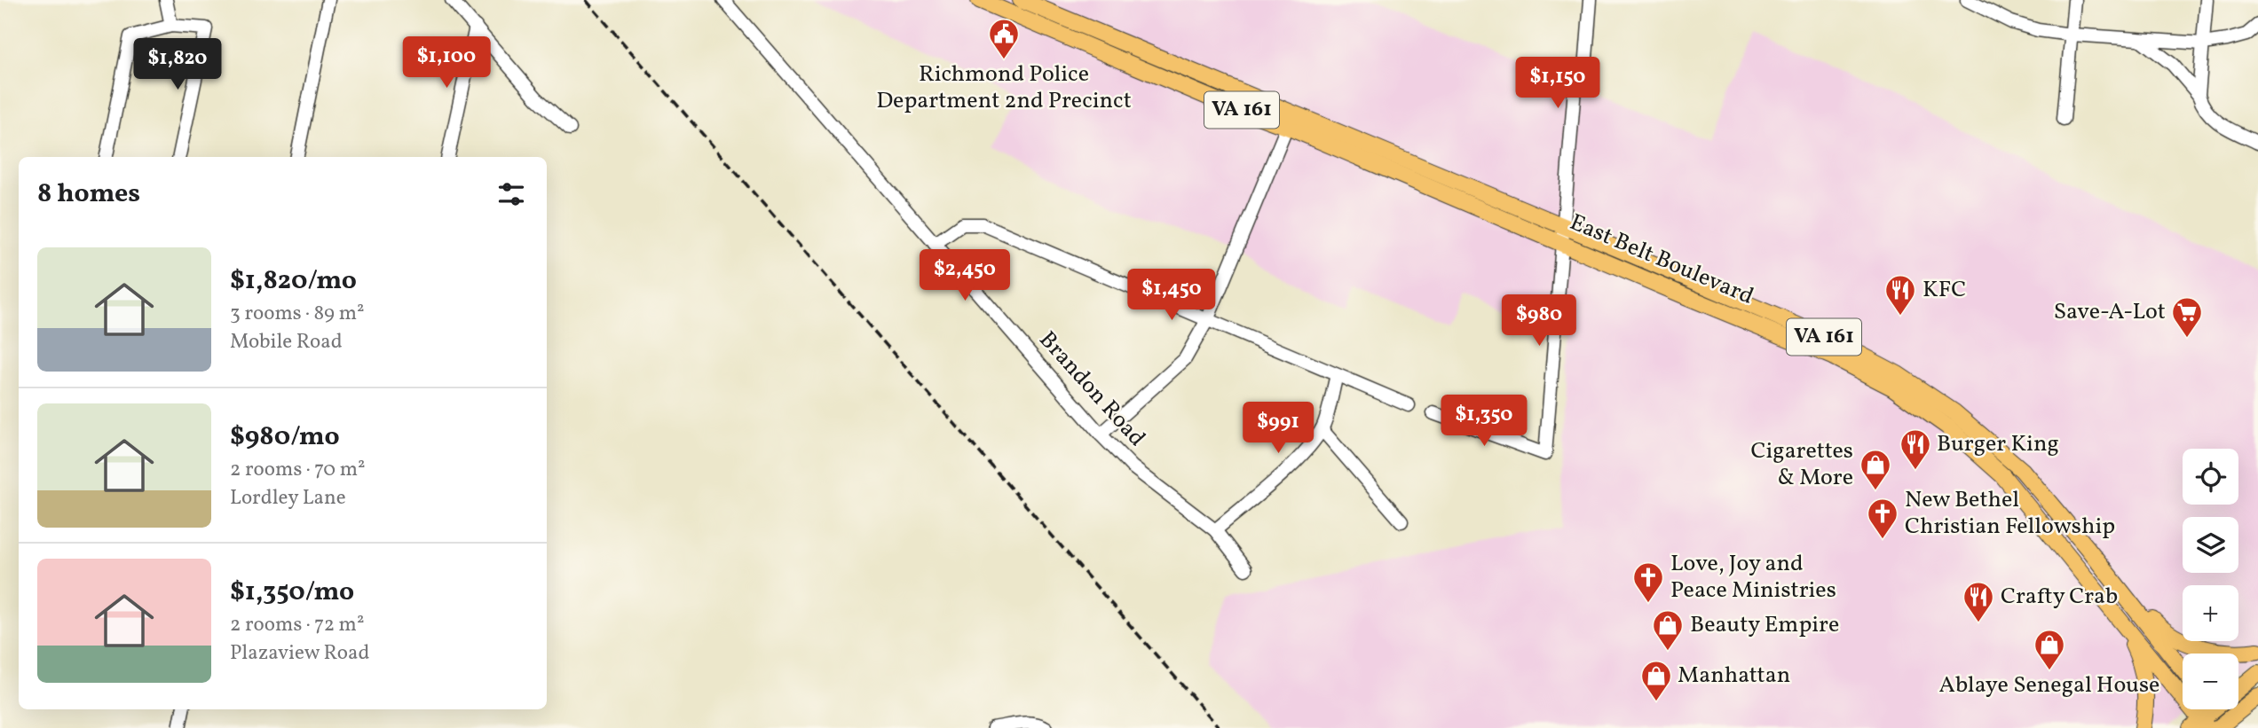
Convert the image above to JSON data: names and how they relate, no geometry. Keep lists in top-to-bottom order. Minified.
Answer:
{"streets":{"main road":["VA 161","East Belt Boulevard"],"street":["Brandon Road"]},"places":{"public building":["Richmond Police Department 2nd Precinct"],"restaurant":["KFC","Burger King","Crafty Crab"],"supermarket":["Save-A-Lot"],"shop":["Cigarettes & More","Beauty Empire","Ablaye Senegal House","Manhattan"],"church":["New Bethel Christian Fellowship","Love, Joy and Peace Ministries"]},"page":{"price":["$1,100","$1,820","$1,150","$2,450","$1,450","$980","$1,350","$991"],"heading":"8 homes","list":[{"name":"$1,820/mo","note":"3 rooms · 89 m² · Mobile Road"},{"name":"$980/mo","note":"2 rooms · 70 m² · Lordley Lane"},{"name":"$1,350/mo","note":"2 rooms · 72 m² · Plazaview Road"}],"map_buttons":["+","−"]}}
